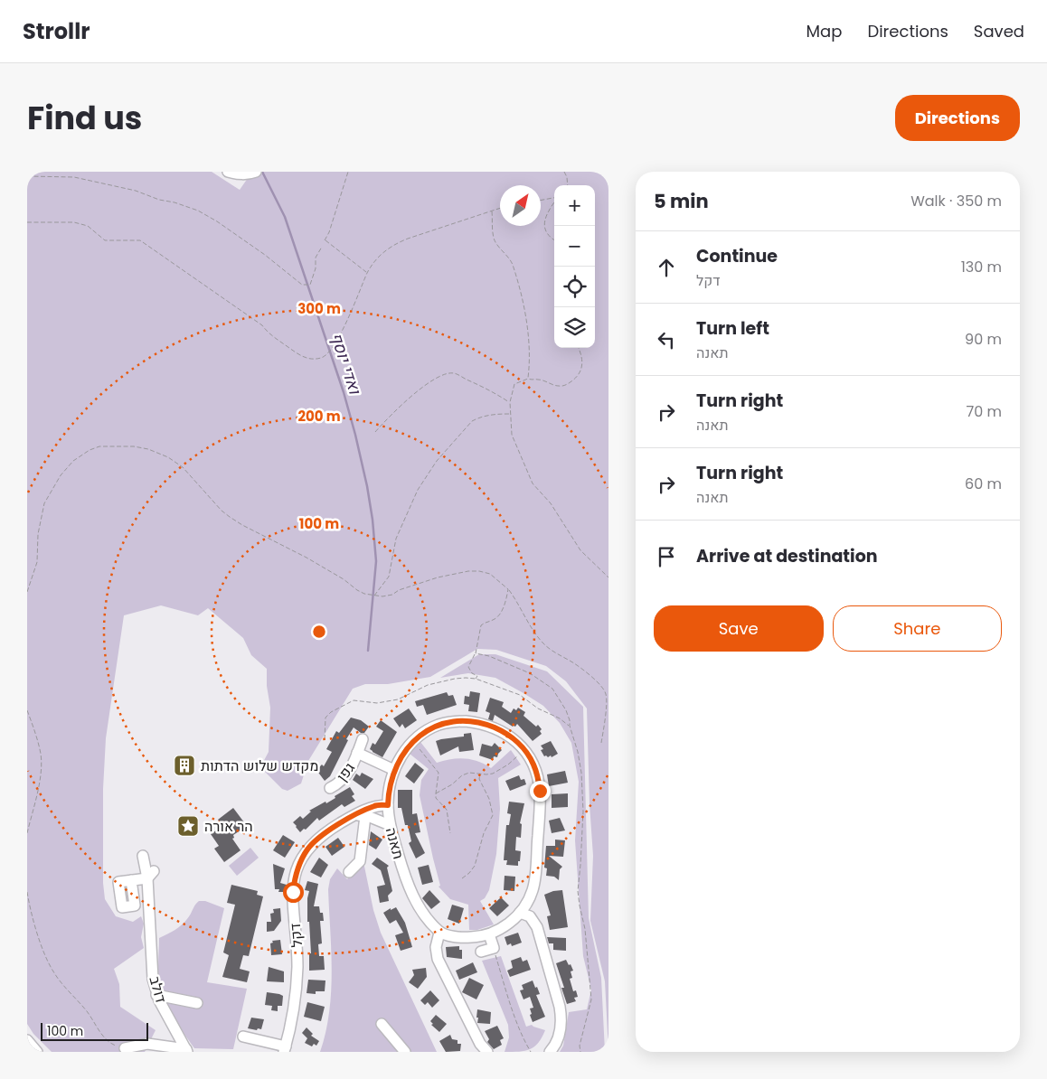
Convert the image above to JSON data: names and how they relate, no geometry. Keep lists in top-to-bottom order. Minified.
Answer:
{"streets":{"street":["גפן","תאנה","דקל","דולב"]},"crossings":[["גפן","תאנה"],["תאנה","דקל"]],"water":["ואדי יוסף"],"places":{"building":["מקדש שלוש הדתות"],"place":["הר אורה"]},"scale_bar":"100 m","north":"top right","page":{"header":"Strollr","nav":["Map","Directions","Saved"],"title":"Find us","buttons":["Directions",["Save","Share"]],"heading":["5 min","Walk · 350 m"],"map_buttons":["+","−"],"list":[["Continue","דקל","130 m"],["Turn left","תאנה","90 m"],["Turn right","תאנה","70 m"],["Turn right","תאנה","60 m"],"Arrive at destination"],"scale":"100 m"},"rings":["300 m","200 m","100 m"]}
